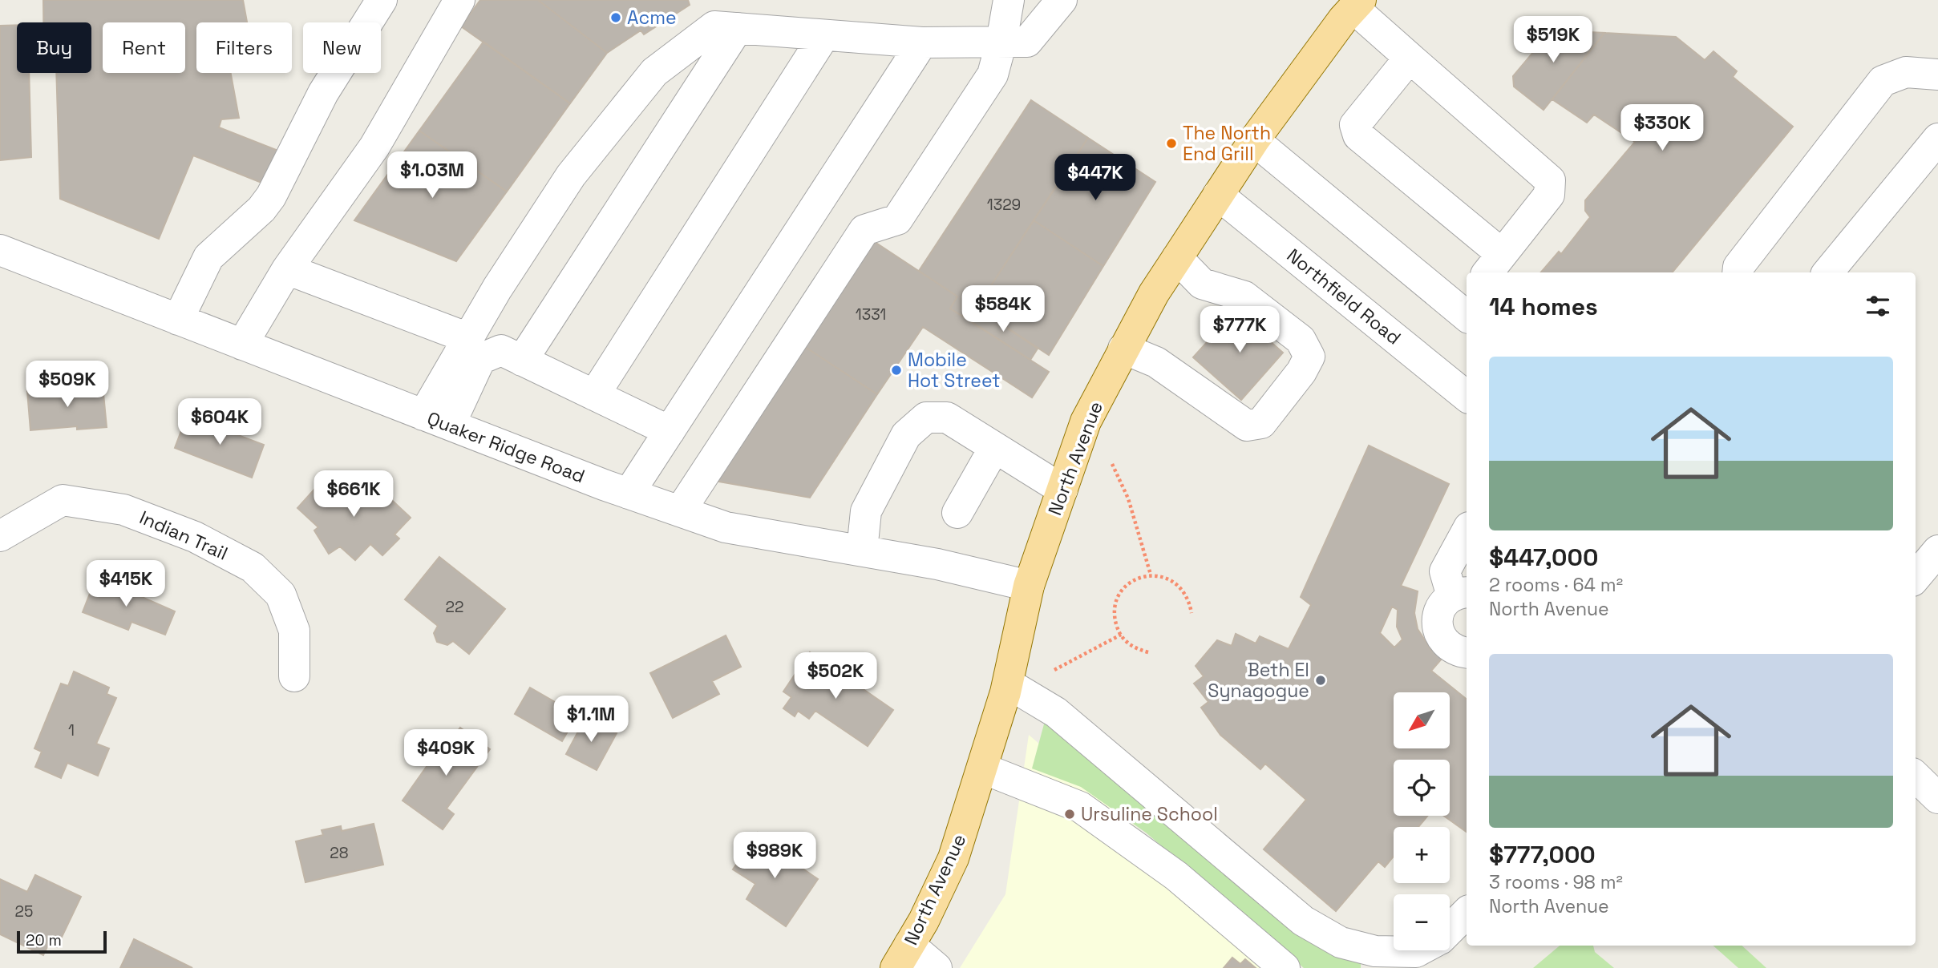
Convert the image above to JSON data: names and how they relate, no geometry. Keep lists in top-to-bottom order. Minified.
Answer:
{"streets":{"main road":["North Avenue"],"street":["Northfield Road","Quaker Ridge Road","Indian Trail"]},"crossings":[["Northfield Road","North Avenue"],["Quaker Ridge Road","North Avenue"]],"places":["Acme","The North End Grill","Mobile Hot Street","Beth El Synagogue","Ursuline School"],"house_numbers":["1329","1331","22","1","28","25"],"scale_bar":"20 m","north":"bottom left","page":{"price":["$519K","$330K","$1.03M","$447K","$584K","$777K","$509K","$604K","$661K","$415K","$502K","$1.1M","$409K","$989K"],"chip":["Buy","Rent","Filters","New"],"heading":"14 homes","list":[{"name":"$447,000","note":"2 rooms · 64 m² · North Avenue"},{"name":"$777,000","note":"3 rooms · 98 m² · North Avenue"}],"map_buttons":["+","−"],"scale":"20 m"}}
